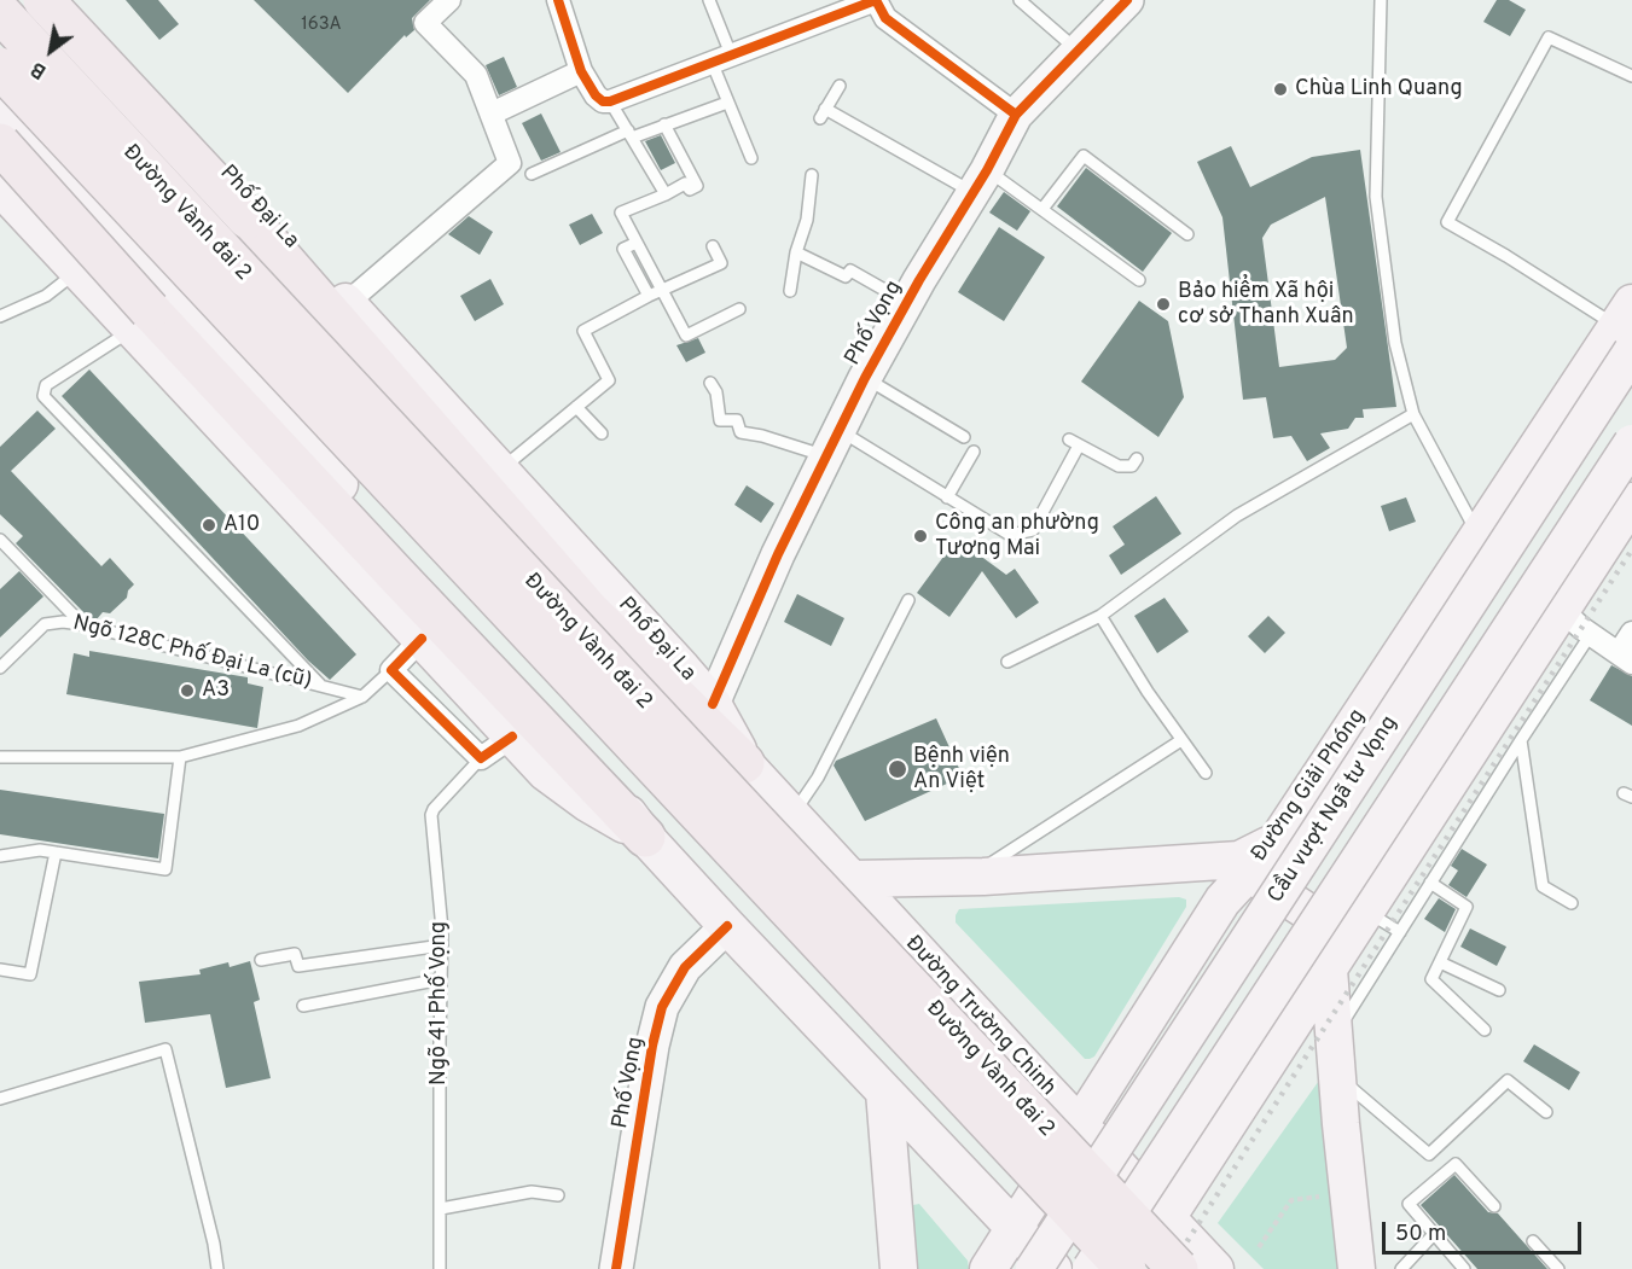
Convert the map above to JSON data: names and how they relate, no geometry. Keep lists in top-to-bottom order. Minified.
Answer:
{"streets":{"highway":["Đường Vành đai 2"],"main road":["Phố Đại La","Đường Giải Phóng","Cầu vượt Ngã tư Vọng","Đường Trường Chinh"],"street":["Phố Vọng"],"lane":["Ngõ 128C Phố Đại La (cũ)","Ngõ 41 Phố Vọng"]},"crossings":[["Phố Đại La","Phố Vọng"],["Phố Đại La","Đường Trường Chinh"],["Đường Giải Phóng","Cầu vượt Ngã tư Vọng"],["Đường Giải Phóng","Đường Trường Chinh"]],"places":["Chùa Linh Quang","Bảo hiểm Xã hội cơ sở Thanh Xuân","A10","Công an phường Tương Mai","A3","Bệnh viện An Việt"],"house_numbers":["163A"],"scale_bar":"50 m","north":"bottom left"}
